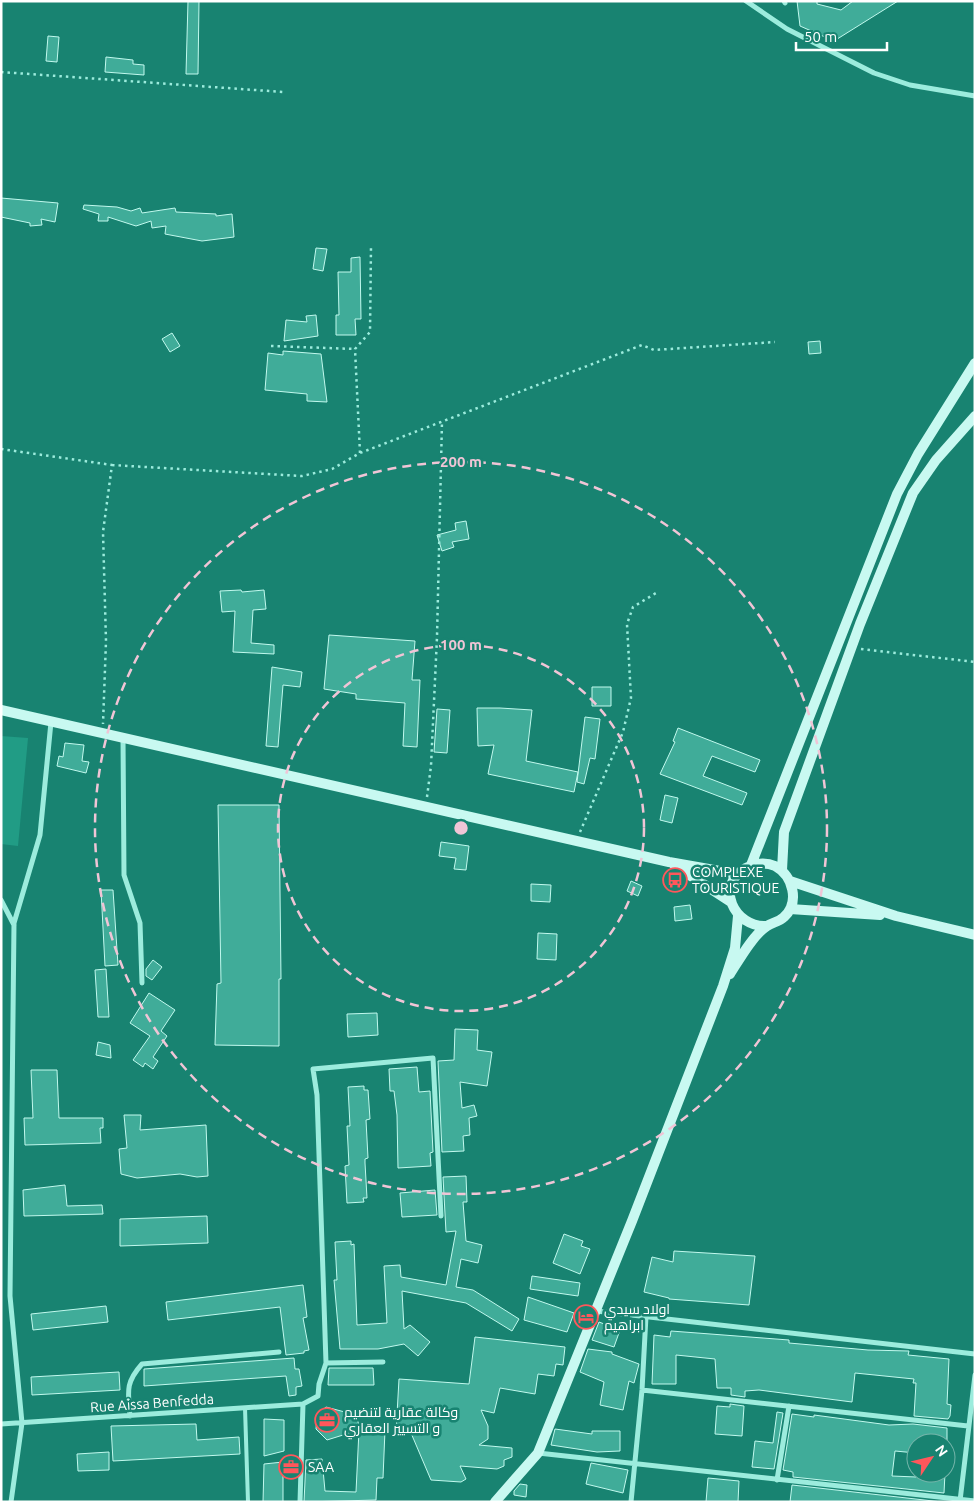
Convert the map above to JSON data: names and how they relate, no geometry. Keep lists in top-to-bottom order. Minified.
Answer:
{"streets":{"street":["Rue Aissa Benfedda"]},"places":{"bus stop":["COMPLEXE TOURISTIQUE"],"hotel":["اولاد سيدي ابراهيم"],"office":["وكالة عقارية لتنضيم و التسيير العقاري","SAA"]},"scale_bar":"50 m","north":"top right","rings":["200 m","100 m"]}
